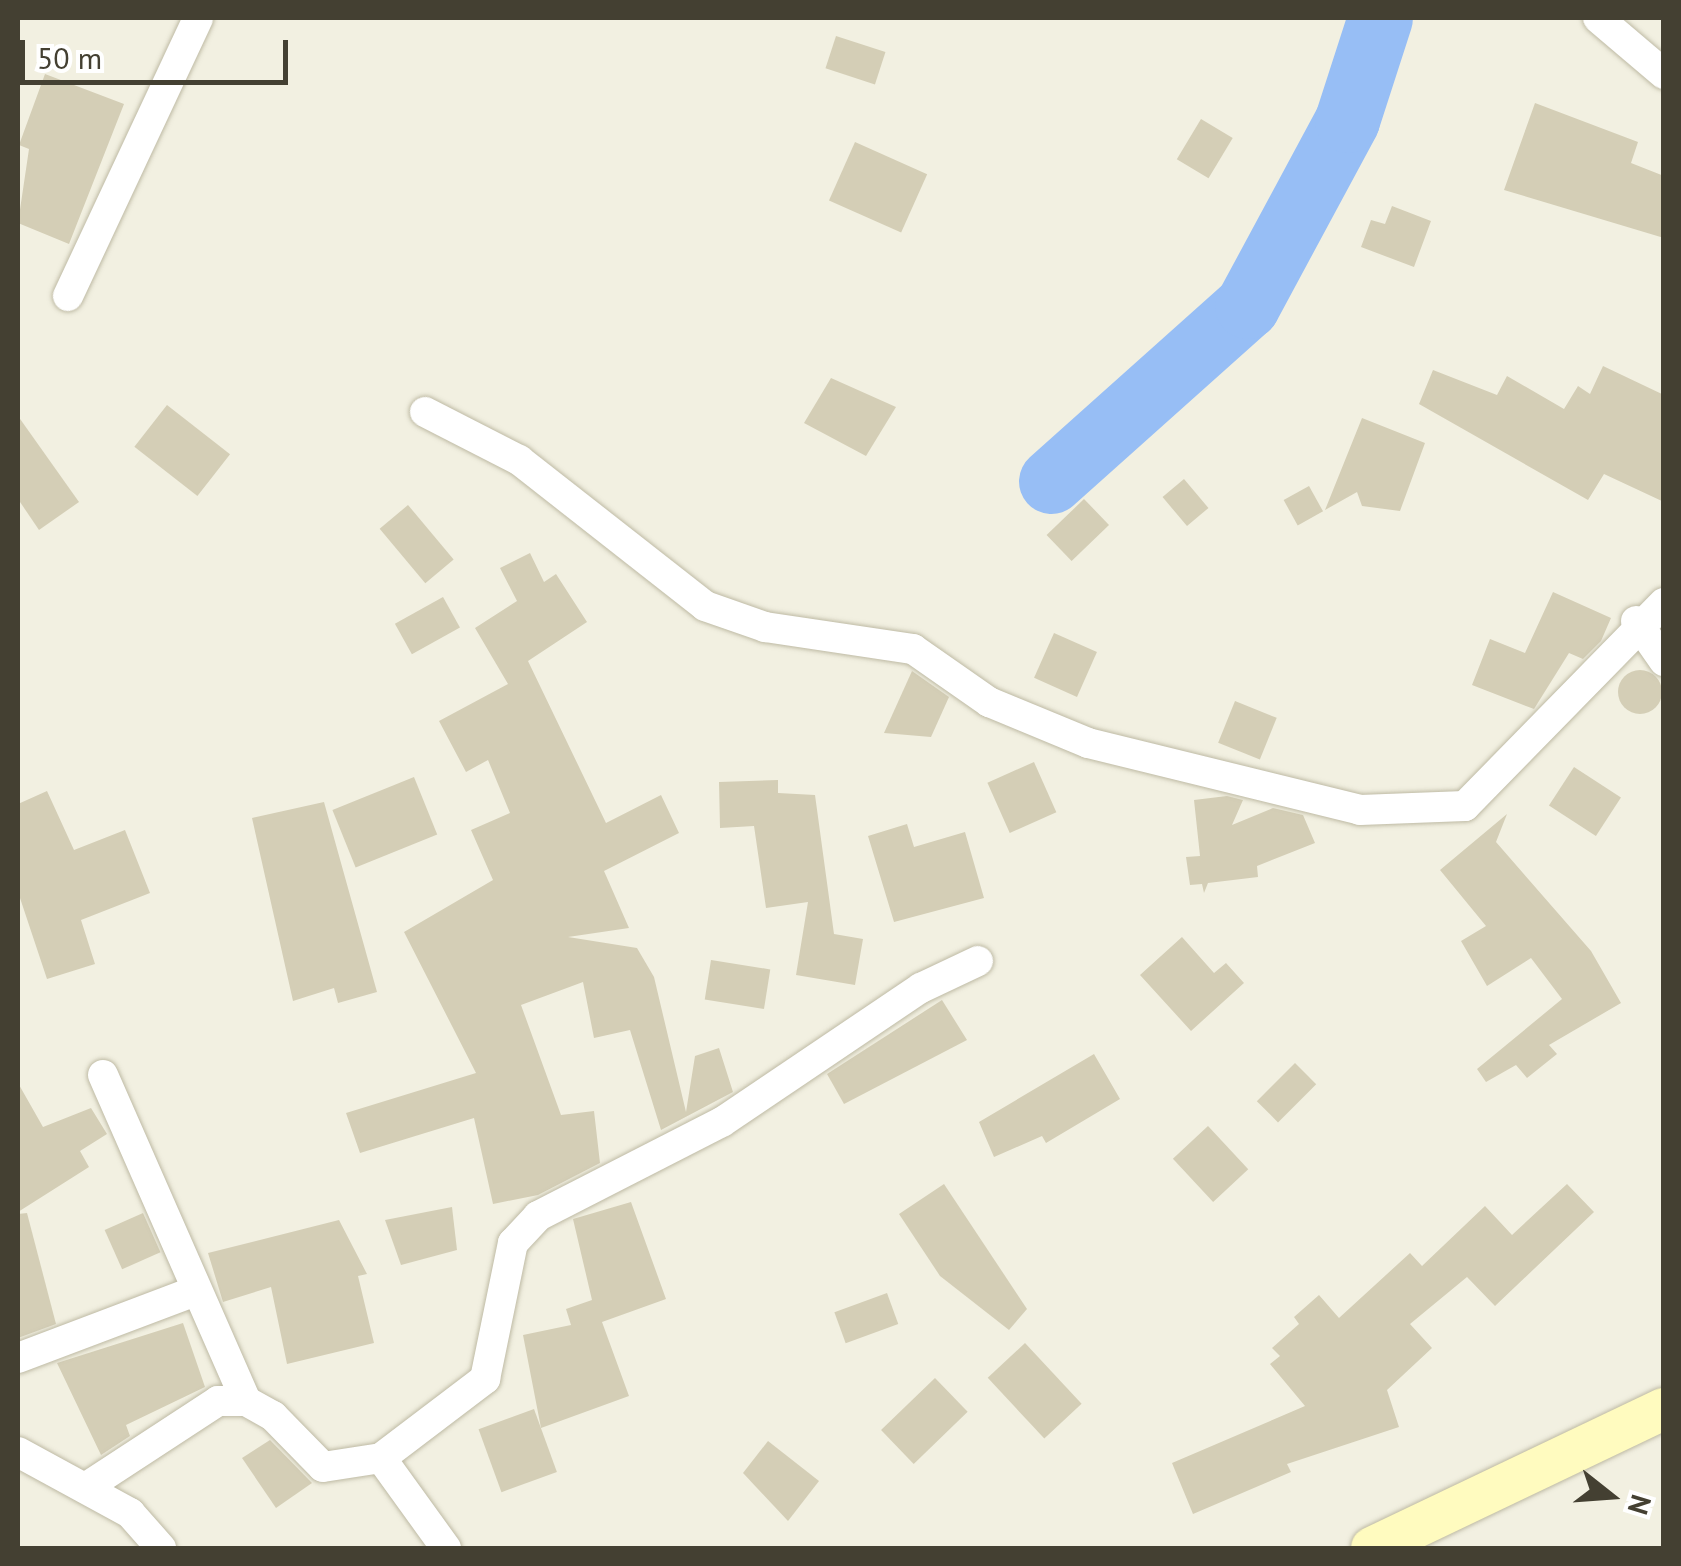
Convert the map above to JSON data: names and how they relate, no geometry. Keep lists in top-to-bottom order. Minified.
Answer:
{"scale_bar":"50 m","north":"right"}
